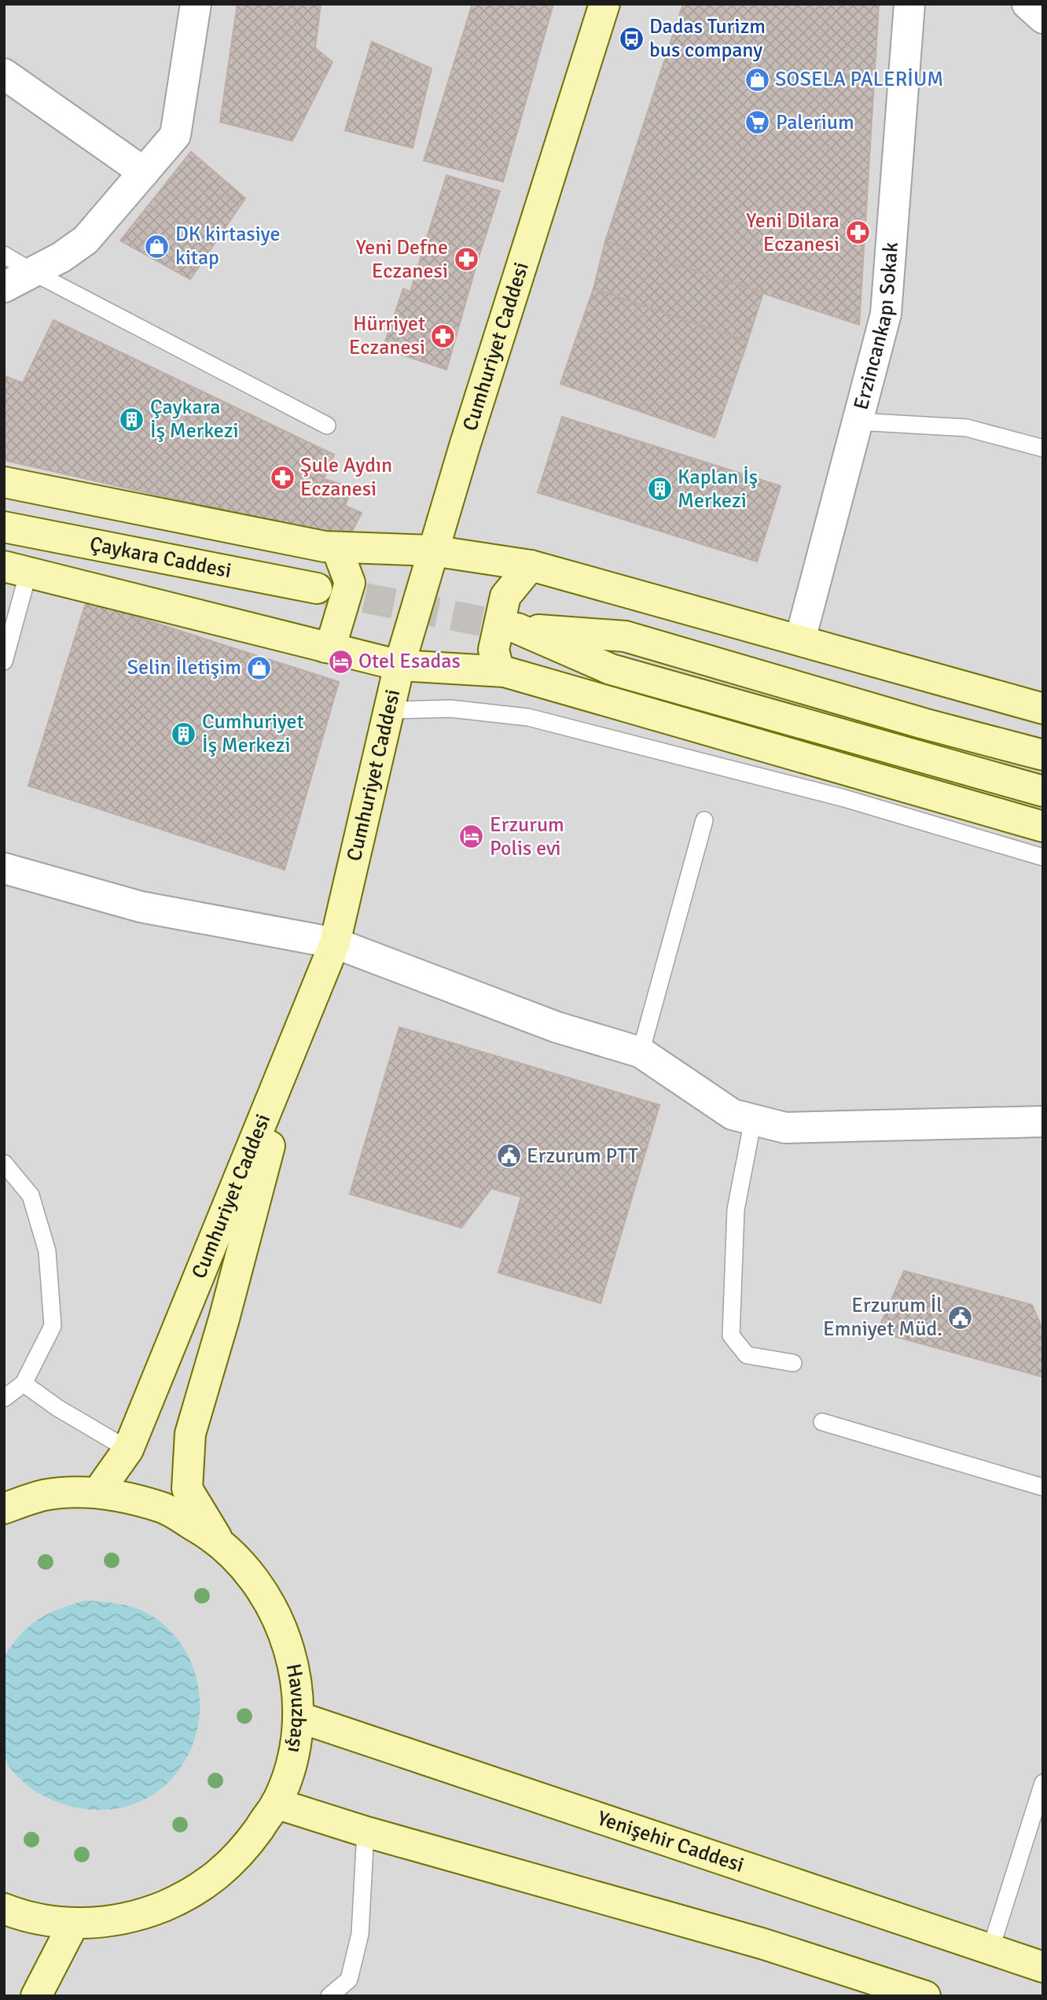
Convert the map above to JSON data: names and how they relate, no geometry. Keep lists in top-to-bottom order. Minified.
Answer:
{"streets":{"main road":["Cumhuriyet Caddesi","Çaykara Caddesi","Havuzbaşı","Yenişehir Caddesi"],"street":["Erzincankapı Sokak"]},"crossings":[["Cumhuriyet Caddesi","Havuzbaşı"],["Havuzbaşı","Yenişehir Caddesi"]],"places":{"bus stop":["Dadas Turizm bus company"],"shop":["SOSELA PALERİUM","DK kirtasiye kitap","Selin İletişim"],"supermarket":["Palerium"],"pharmacy":["Yeni Dilara Eczanesi","Yeni Defne Eczanesi","Hürriyet Eczanesi","Şule Aydın Eczanesi"],"building":["Çaykara İş Merkezi","Kaplan İş Merkezi","Cumhuriyet İş Merkezi"],"hotel":["Otel Esadas","Erzurum Polis evi"],"public building":["Erzurum PTT","Erzurum İl Emniyet Müd."]}}
